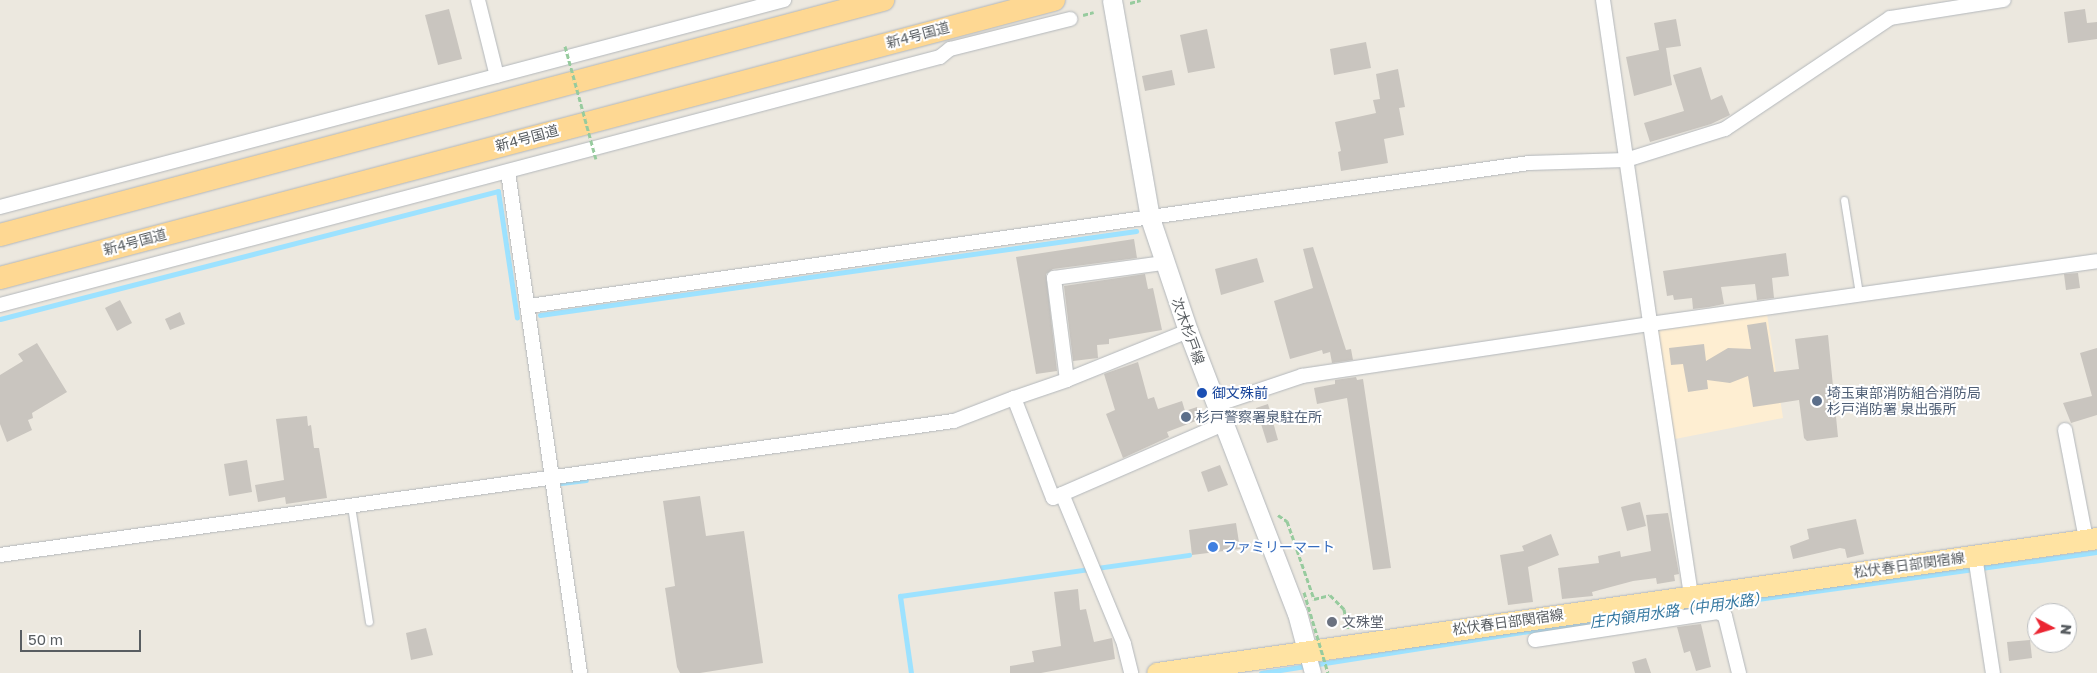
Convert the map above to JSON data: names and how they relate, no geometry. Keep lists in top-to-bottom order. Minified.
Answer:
{"streets":{"highway":["新4号国道"],"main road":["次木杉戸線","松伏春日部関宿線"]},"crossings":[["次木杉戸線","松伏春日部関宿線"]],"water":["庄内領用水路（中用水路）"],"places":["御文殊前","埼玉東部消防組合消防局 杉戸消防署 泉出張所","杉戸警察署泉駐在所","ファミリーマート","文殊堂"],"scale_bar":"50 m","north":"right"}
